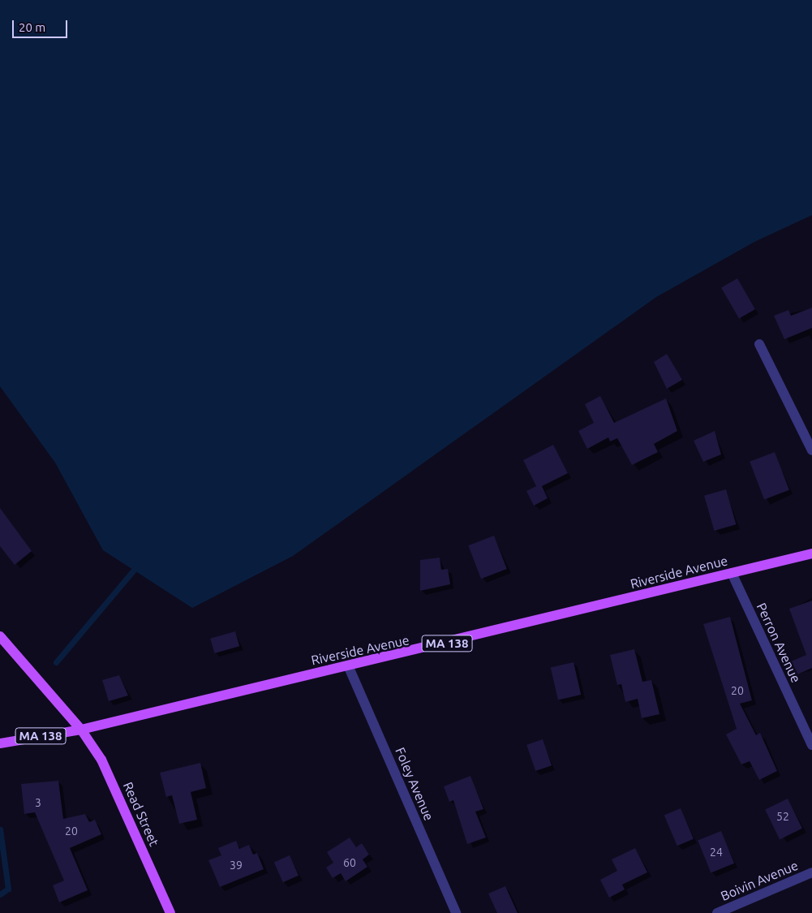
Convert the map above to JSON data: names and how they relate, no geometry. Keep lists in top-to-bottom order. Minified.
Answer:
{"streets":{"main road":["Riverside Avenue","MA 138","Read Street"],"street":["Perron Avenue","Foley Avenue","Boivin Avenue"]},"crossings":[["Riverside Avenue","Perron Avenue"],["Riverside Avenue","MA 138"],["Riverside Avenue","Foley Avenue"],["Riverside Avenue","Read Street"],["MA 138","Read Street"]],"house_numbers":["20","3","52","20","24","60","39"],"scale_bar":"20 m"}
